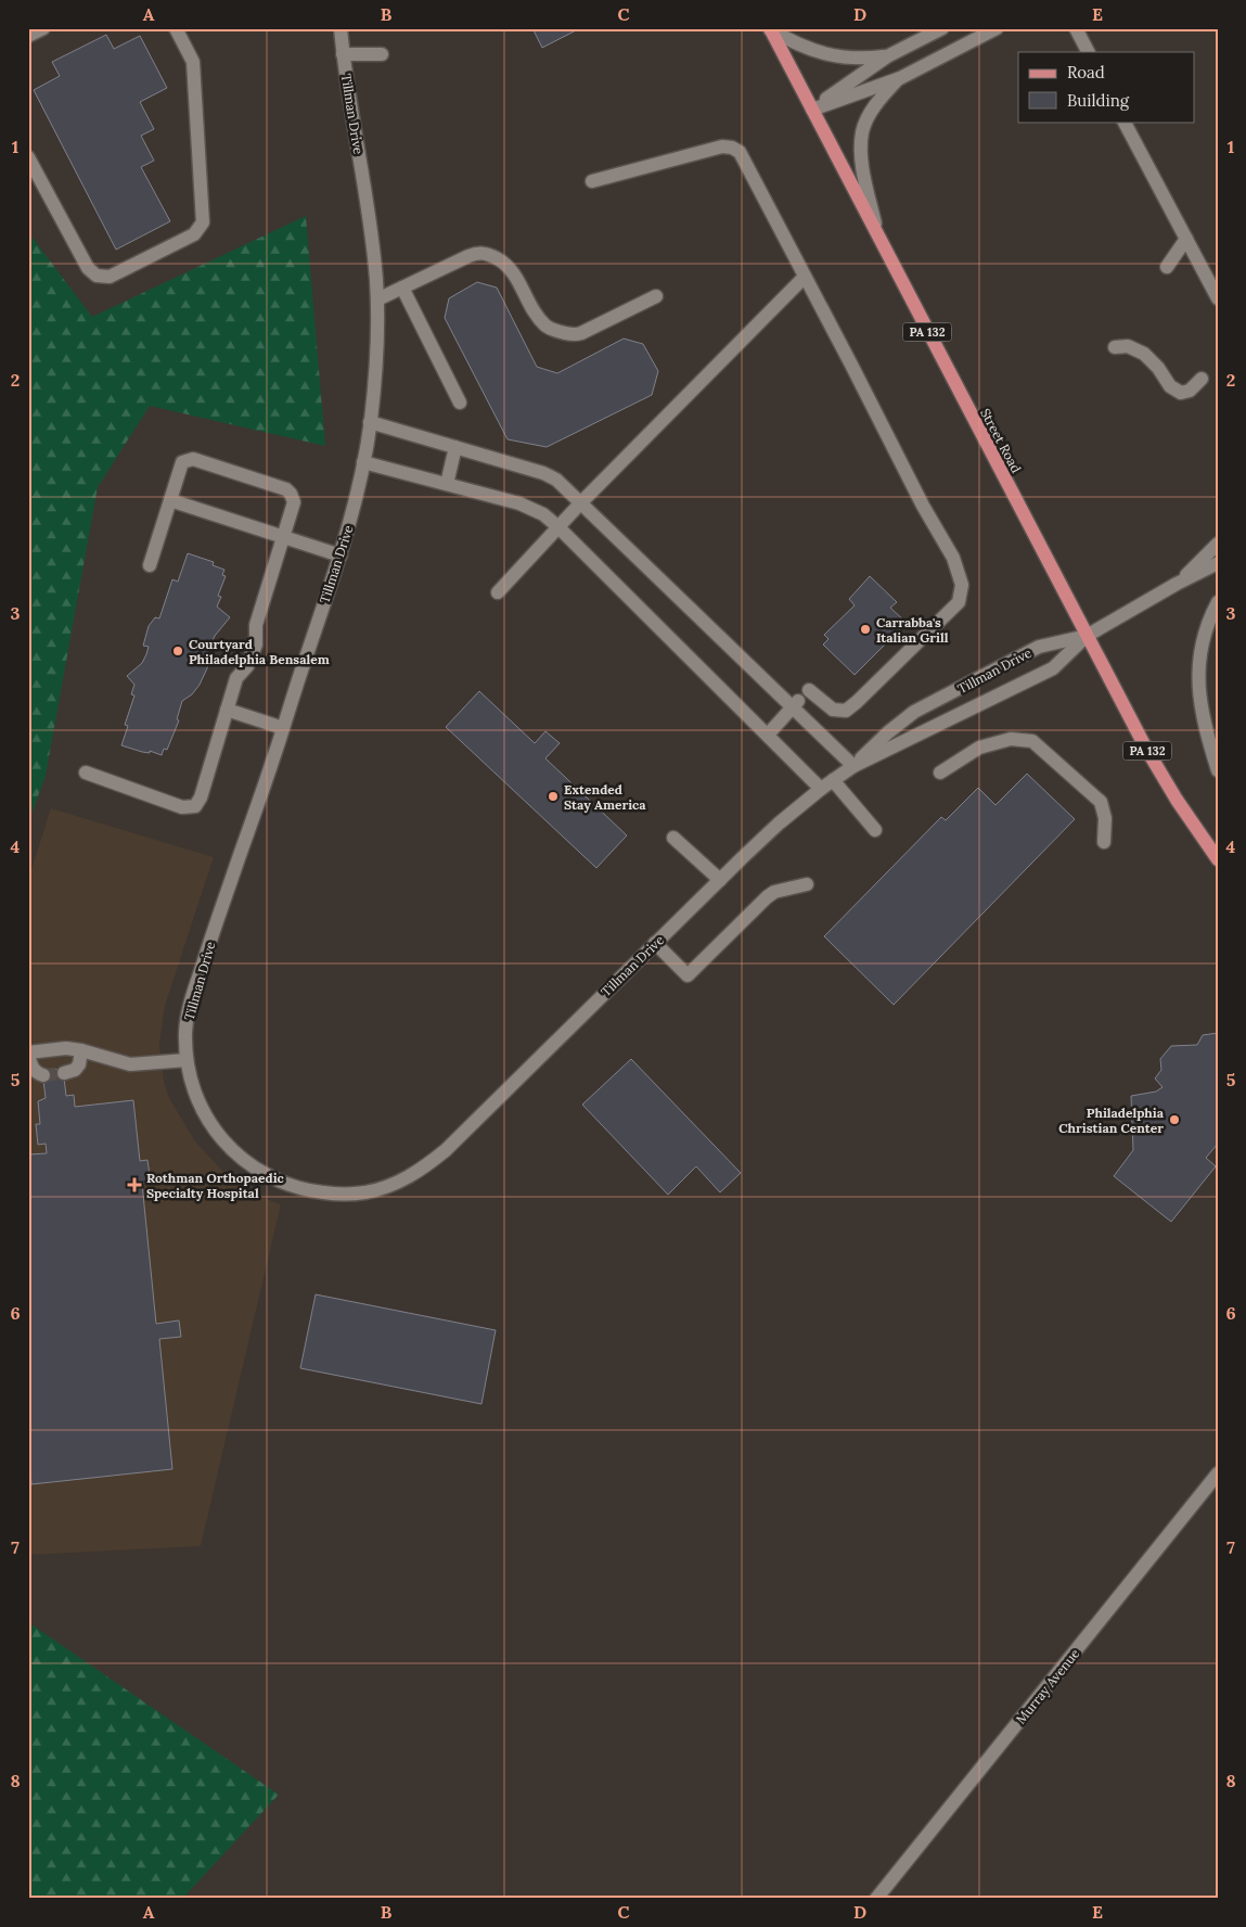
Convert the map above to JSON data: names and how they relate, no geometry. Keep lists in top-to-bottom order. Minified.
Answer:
{"streets":{"main road":["PA 132","Street Road"],"street":["Tillman Drive","Murray Avenue"]},"crossings":[["Tillman Drive","Street Road"]],"places":{"other":["Carrabba's Italian Grill","Courtyard Philadelphia Bensalem","Extended Stay America","Philadelphia Christian Center"],"health":["Rothman Orthopaedic Specialty Hospital"]},"legend":["Road","Building"],"grid":{"columns":["A","B","C","D","E"],"rows":["1","2","3","4","5","6","7","8"]}}
